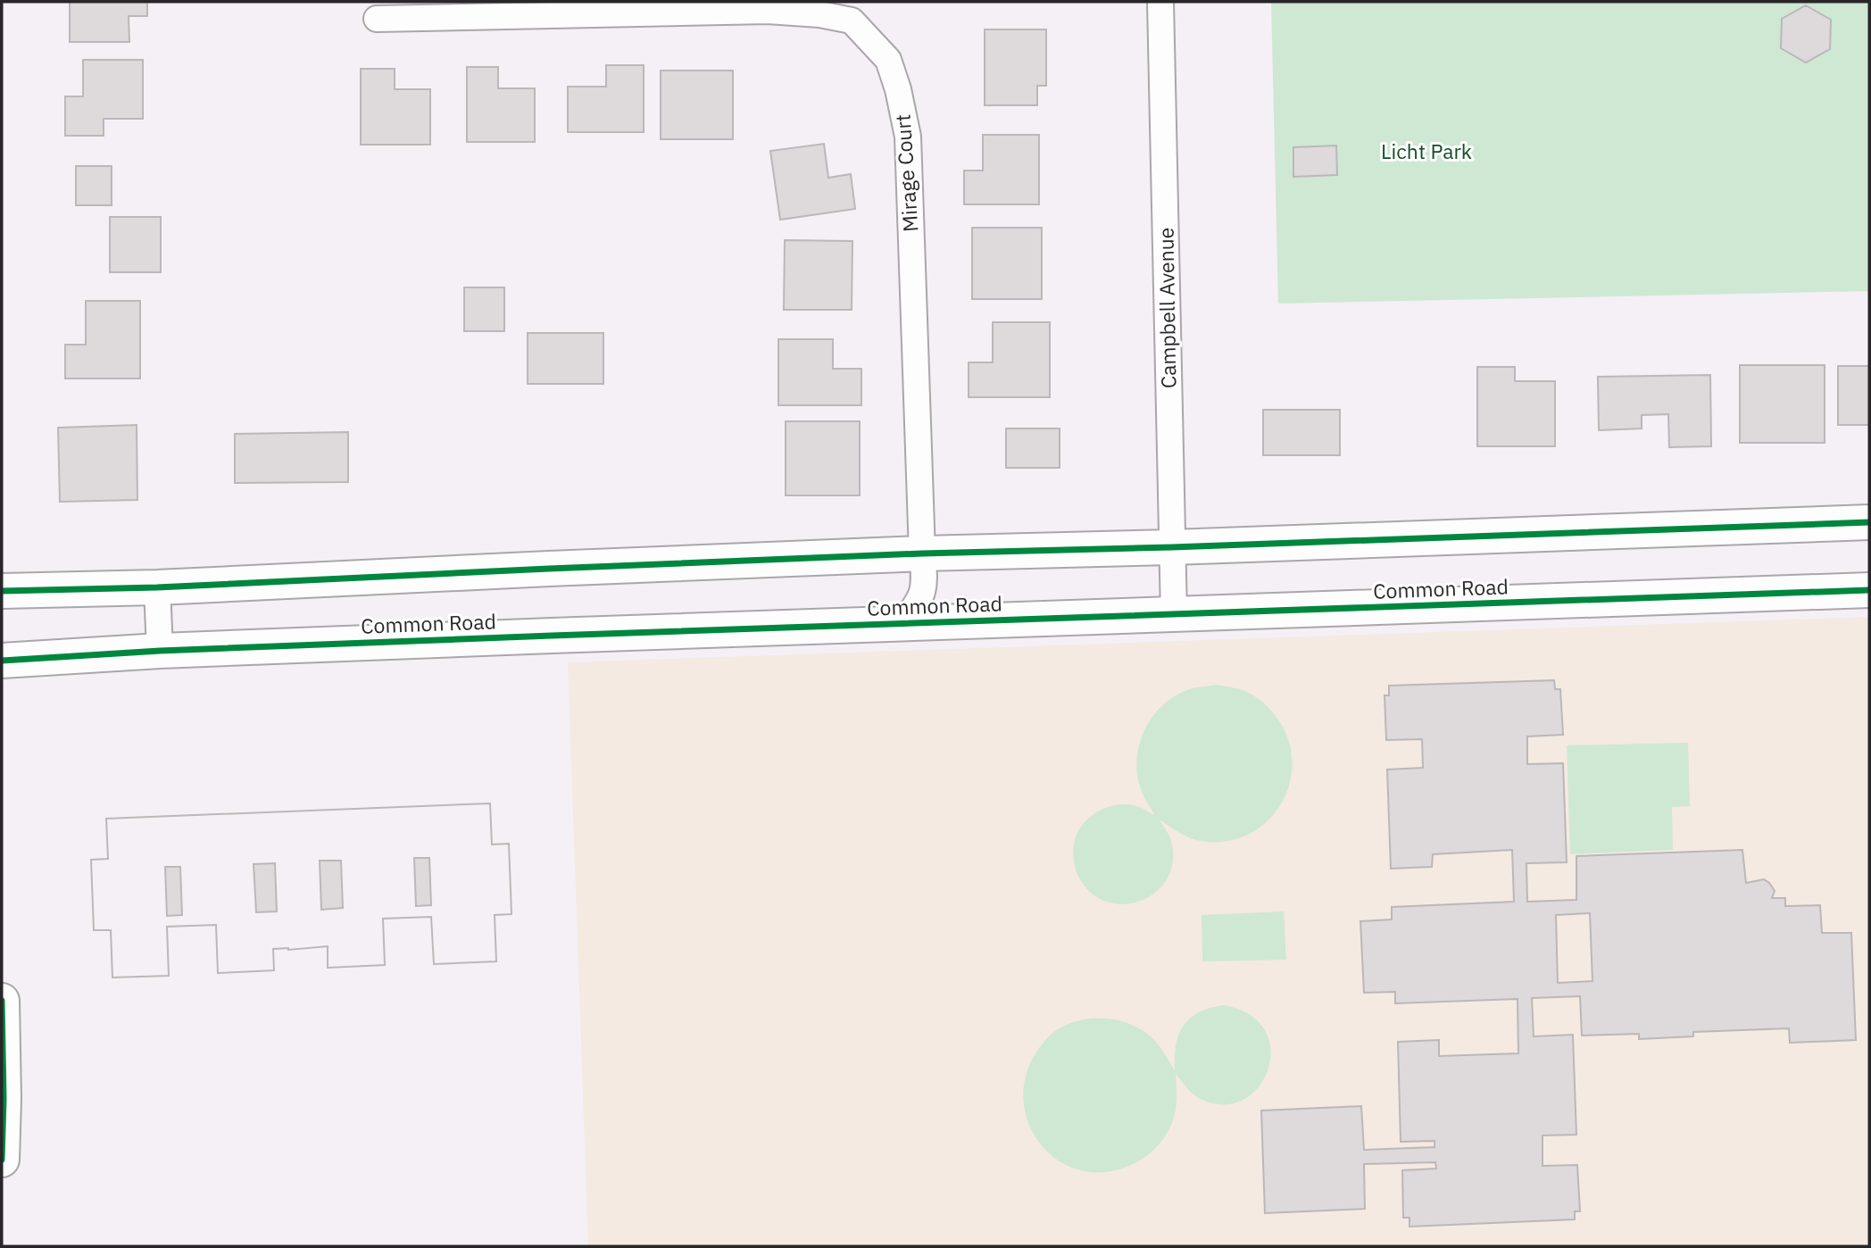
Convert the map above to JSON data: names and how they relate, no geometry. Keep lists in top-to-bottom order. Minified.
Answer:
{"streets":{"street":["Mirage Court","Campbell Avenue","Common Road"]},"crossings":[["Mirage Court","Common Road"],["Campbell Avenue","Common Road"]],"parks":["Licht Park"]}
